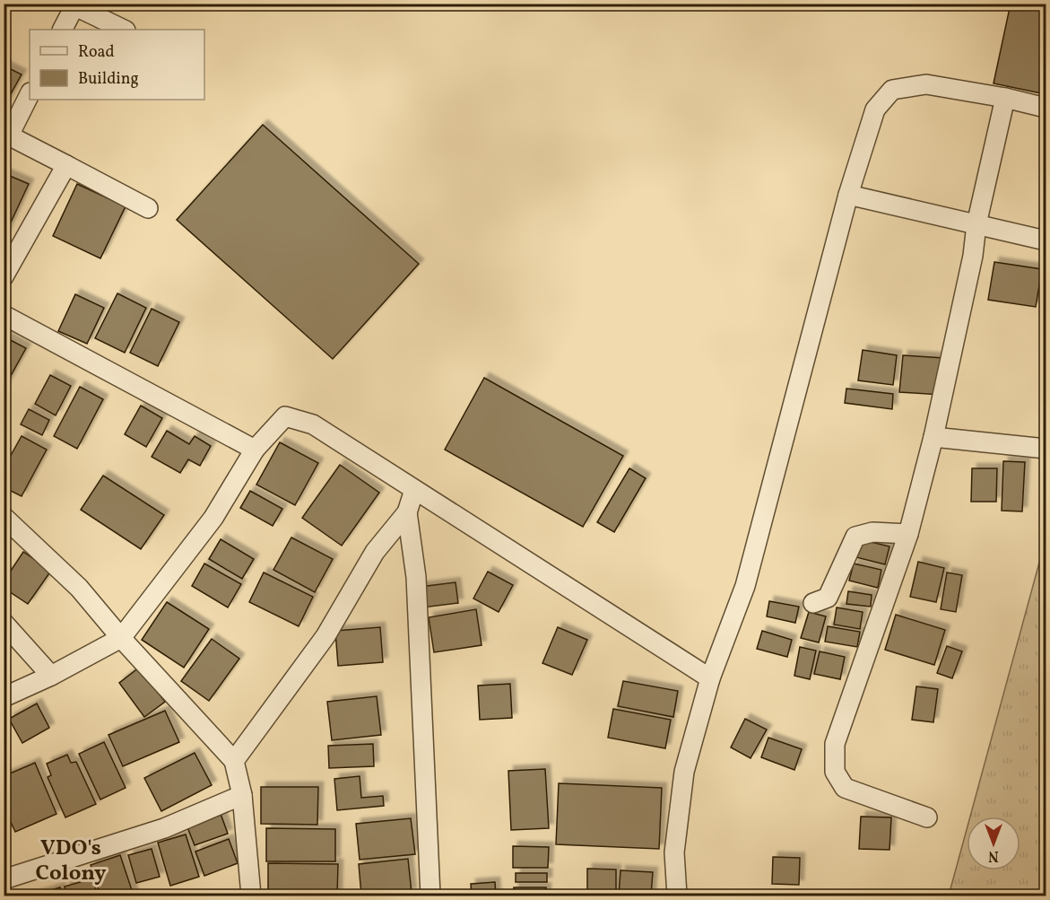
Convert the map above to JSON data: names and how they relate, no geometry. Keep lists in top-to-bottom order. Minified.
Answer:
{"districts":["VDO's Colony"],"legend":["Road","Building"],"north":"bottom"}
